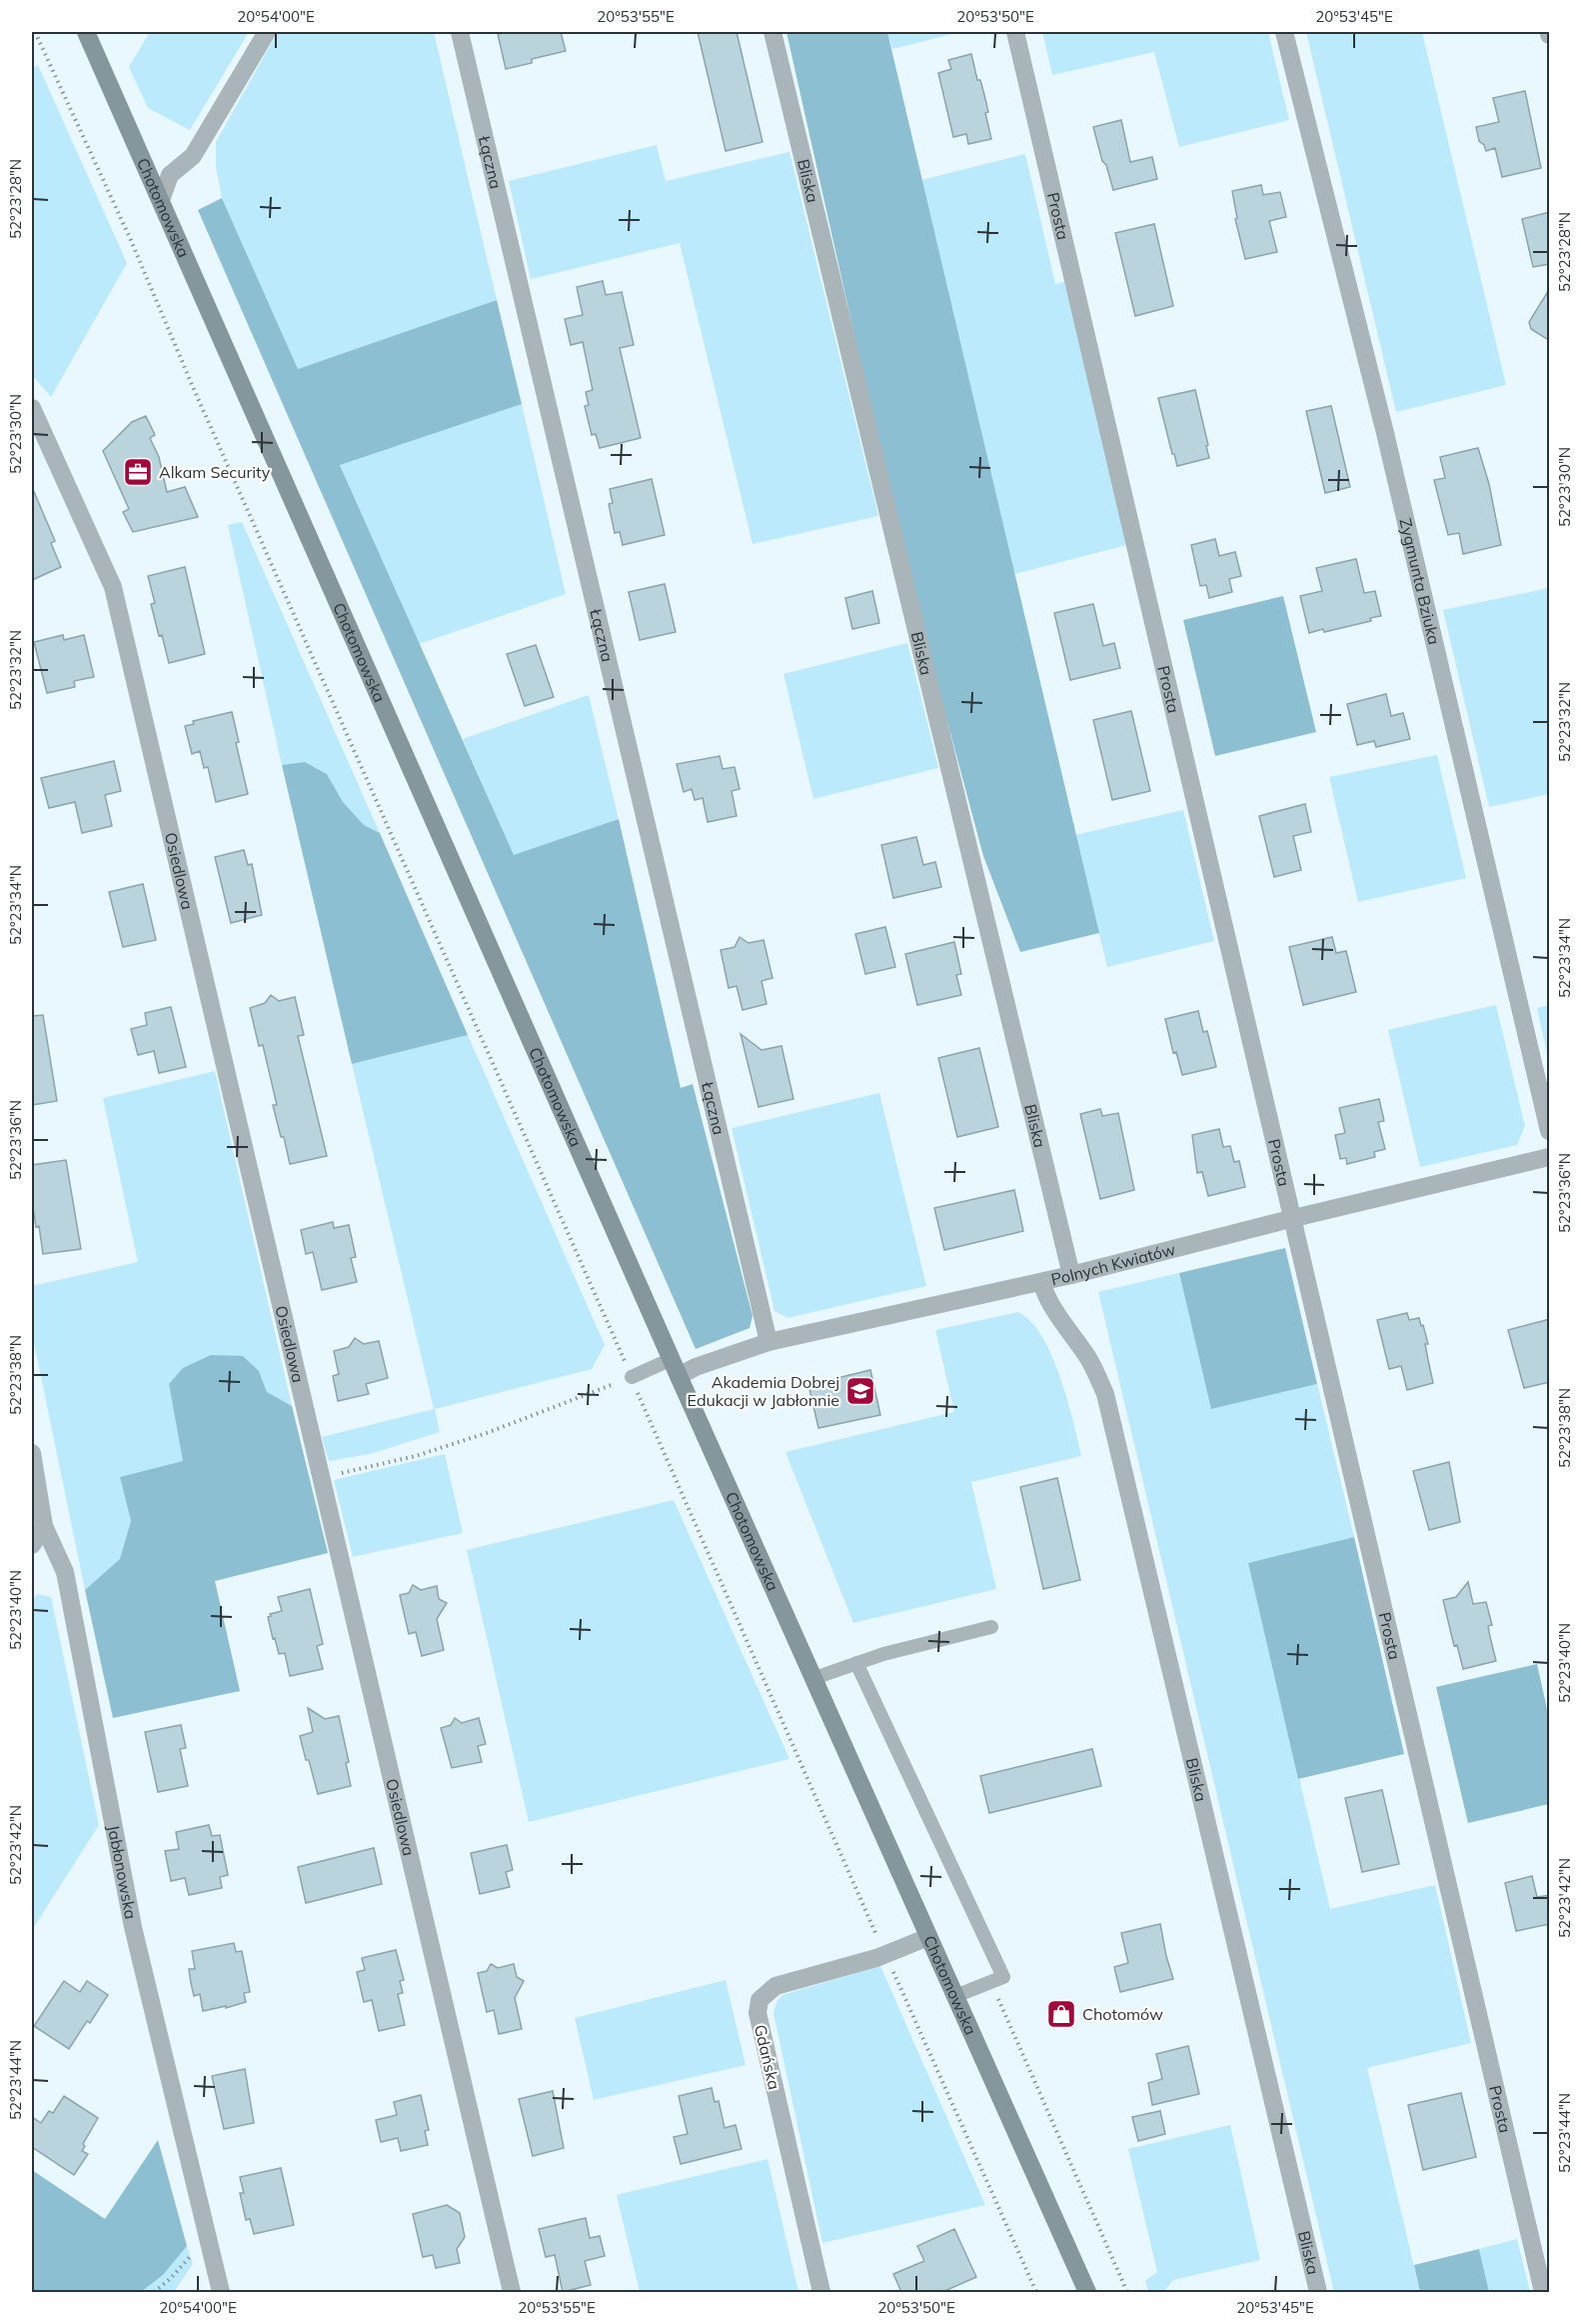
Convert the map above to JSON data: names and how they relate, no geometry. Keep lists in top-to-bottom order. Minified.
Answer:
{"streets":{"street":["Łączna","Bliska","Chotomowska","Prosta","Zygmunta Bziuka","Osiedlowa","Polnych Kwiatów","Jabłonowska","Gdańska"]},"crossings":[["Łączna","Polnych Kwiatów"],["Bliska","Polnych Kwiatów"],["Chotomowska","Polnych Kwiatów"],["Chotomowska","Gdańska"],["Prosta","Polnych Kwiatów"]],"places":{"office":["Alkam Security"],"school or university":["Akademia Dobrej Edukacji w Jabłonnie"],"shop":["Chotomów"]},"coordinates":["20°54'00\"E","20°53'55\"E","20°53'50\"E","20°53'45\"E","52°23'28\"N","52°23'30\"N","52°23'32\"N","52°23'34\"N","52°23'36\"N","52°23'38\"N","52°23'40\"N","52°23'42\"N","52°23'44\"N"]}
